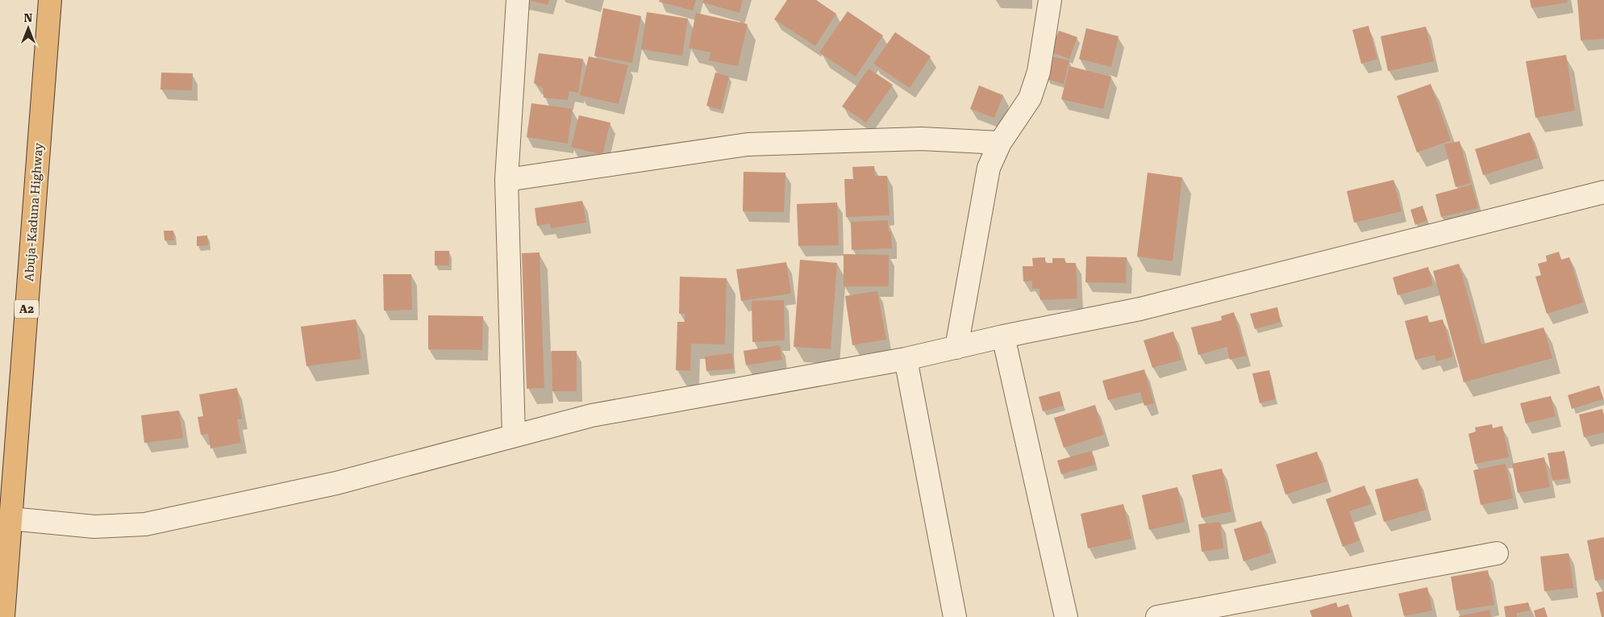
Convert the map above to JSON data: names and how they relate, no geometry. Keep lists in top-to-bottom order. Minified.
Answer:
{"streets":{"highway":["Abuja-Kaduna Highway","A2"]},"north":"top"}
